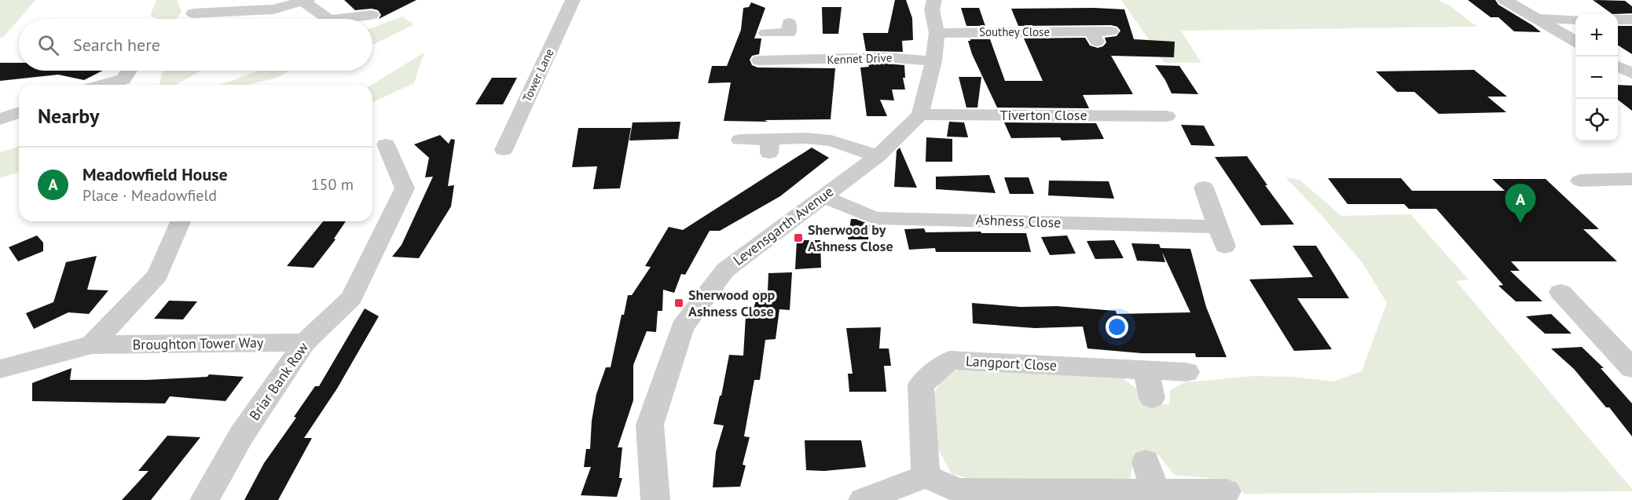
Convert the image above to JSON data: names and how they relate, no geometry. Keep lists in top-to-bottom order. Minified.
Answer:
{"streets":{"street":["Southey Close","Kennet Drive","Tower Lane","Tiverton Close","Ashness Close","Levensgarth Avenue","Broughton Tower Way","Langport Close","Briar Bank Row"]},"crossings":[["Tiverton Close","Levensgarth Avenue"],["Ashness Close","Levensgarth Avenue"],["Broughton Tower Way","Briar Bank Row"]],"places":{"transit":["Sherwood by Ashness Close","Sherwood opp Ashness Close"]},"page":{"map_buttons":["+","−"],"search":"Search here","heading":"Nearby","list":[{"mark":"A","name":"Meadowfield House","note":"Place · Meadowfield","value":"150 m"}],"pins":"A"}}
